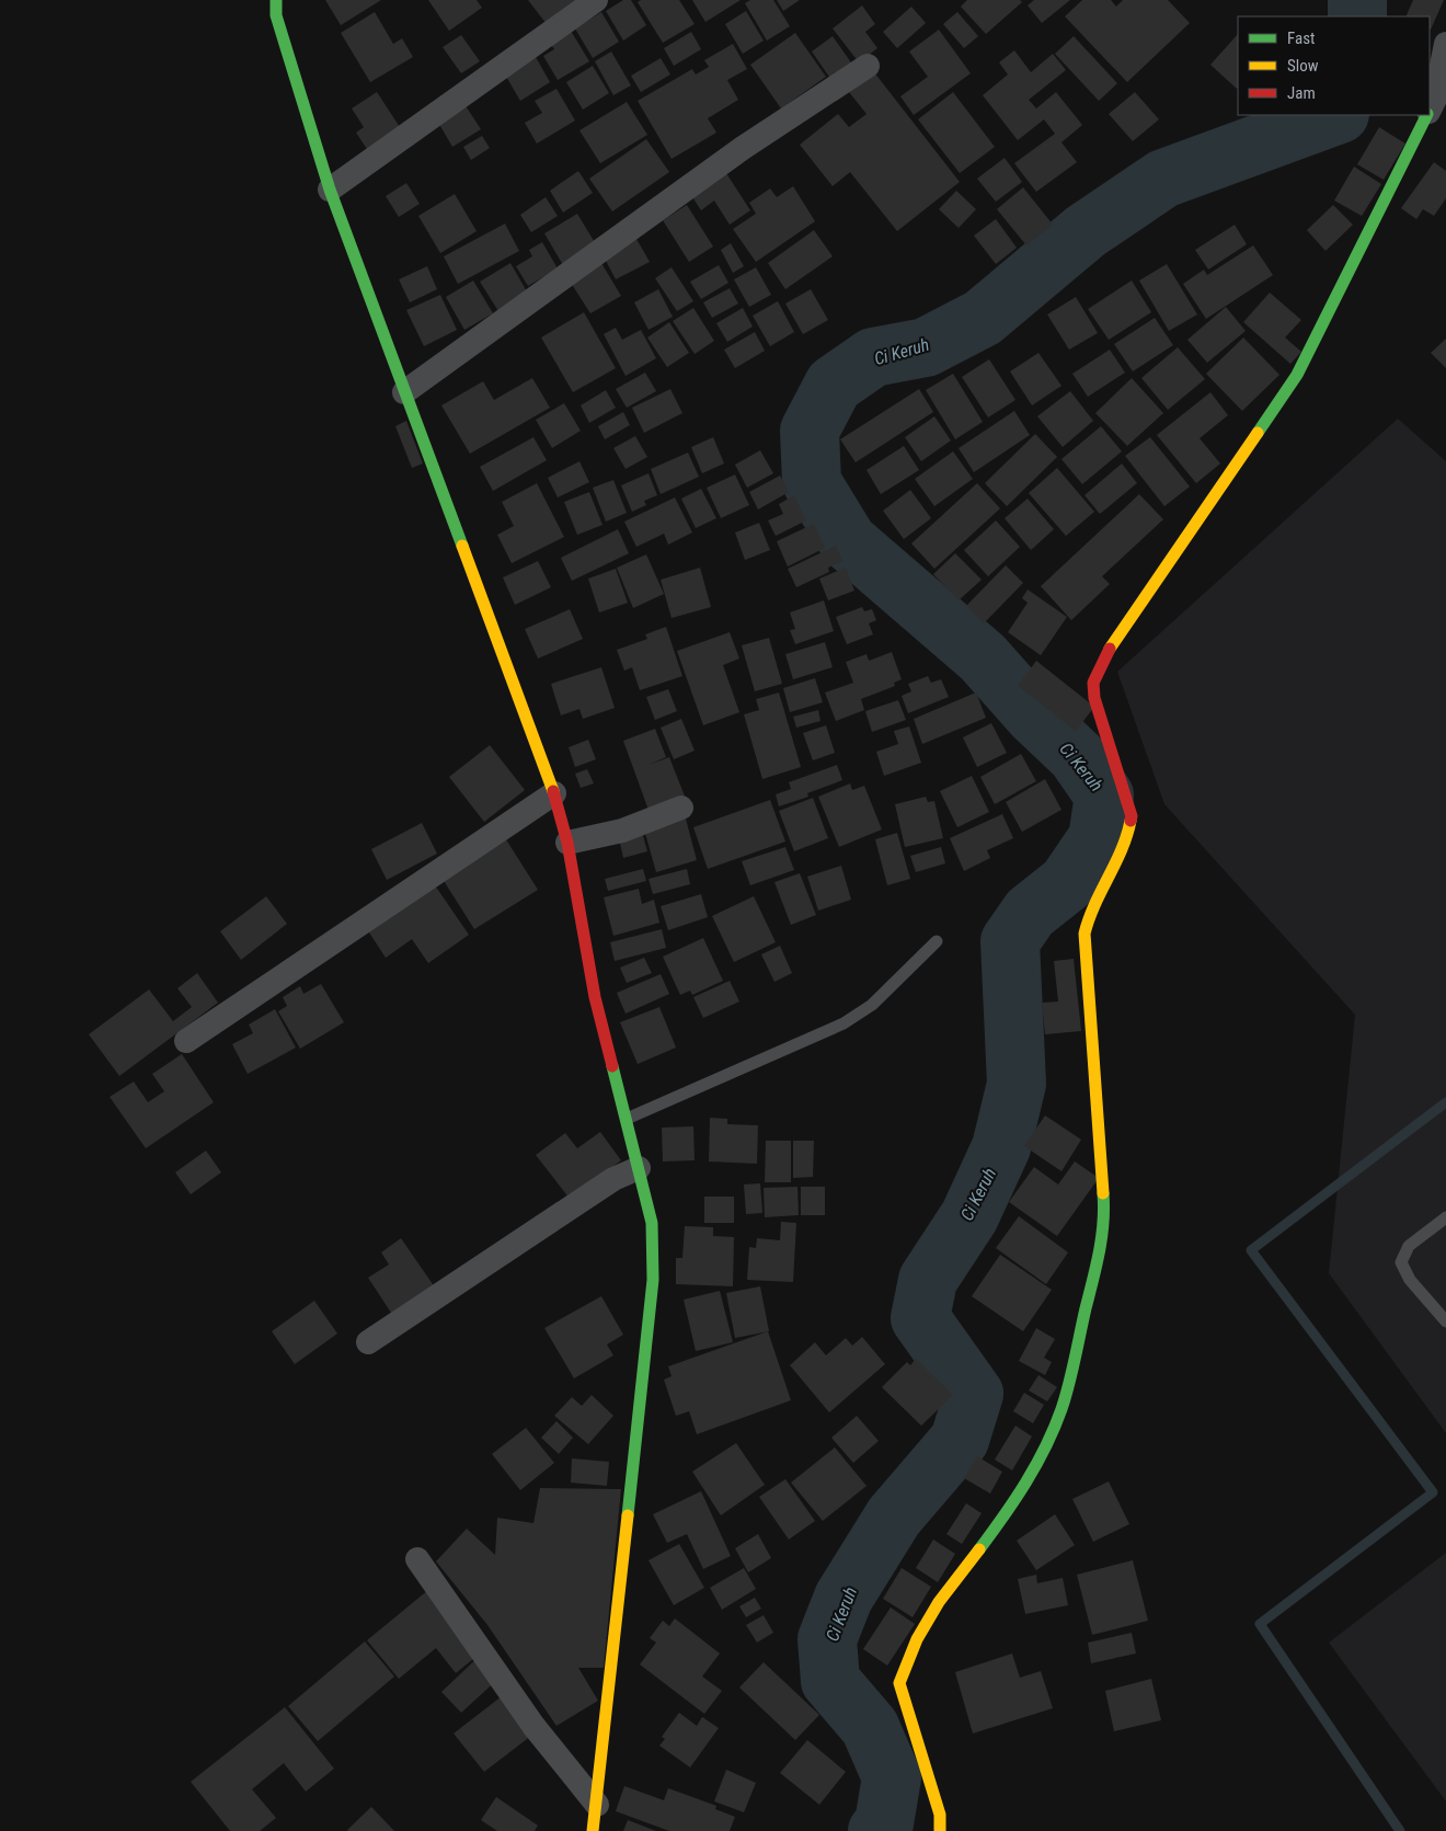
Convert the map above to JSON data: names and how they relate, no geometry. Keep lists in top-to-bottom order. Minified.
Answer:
{"water":["Ci Keruh"],"legend":["Fast","Slow","Jam"]}
